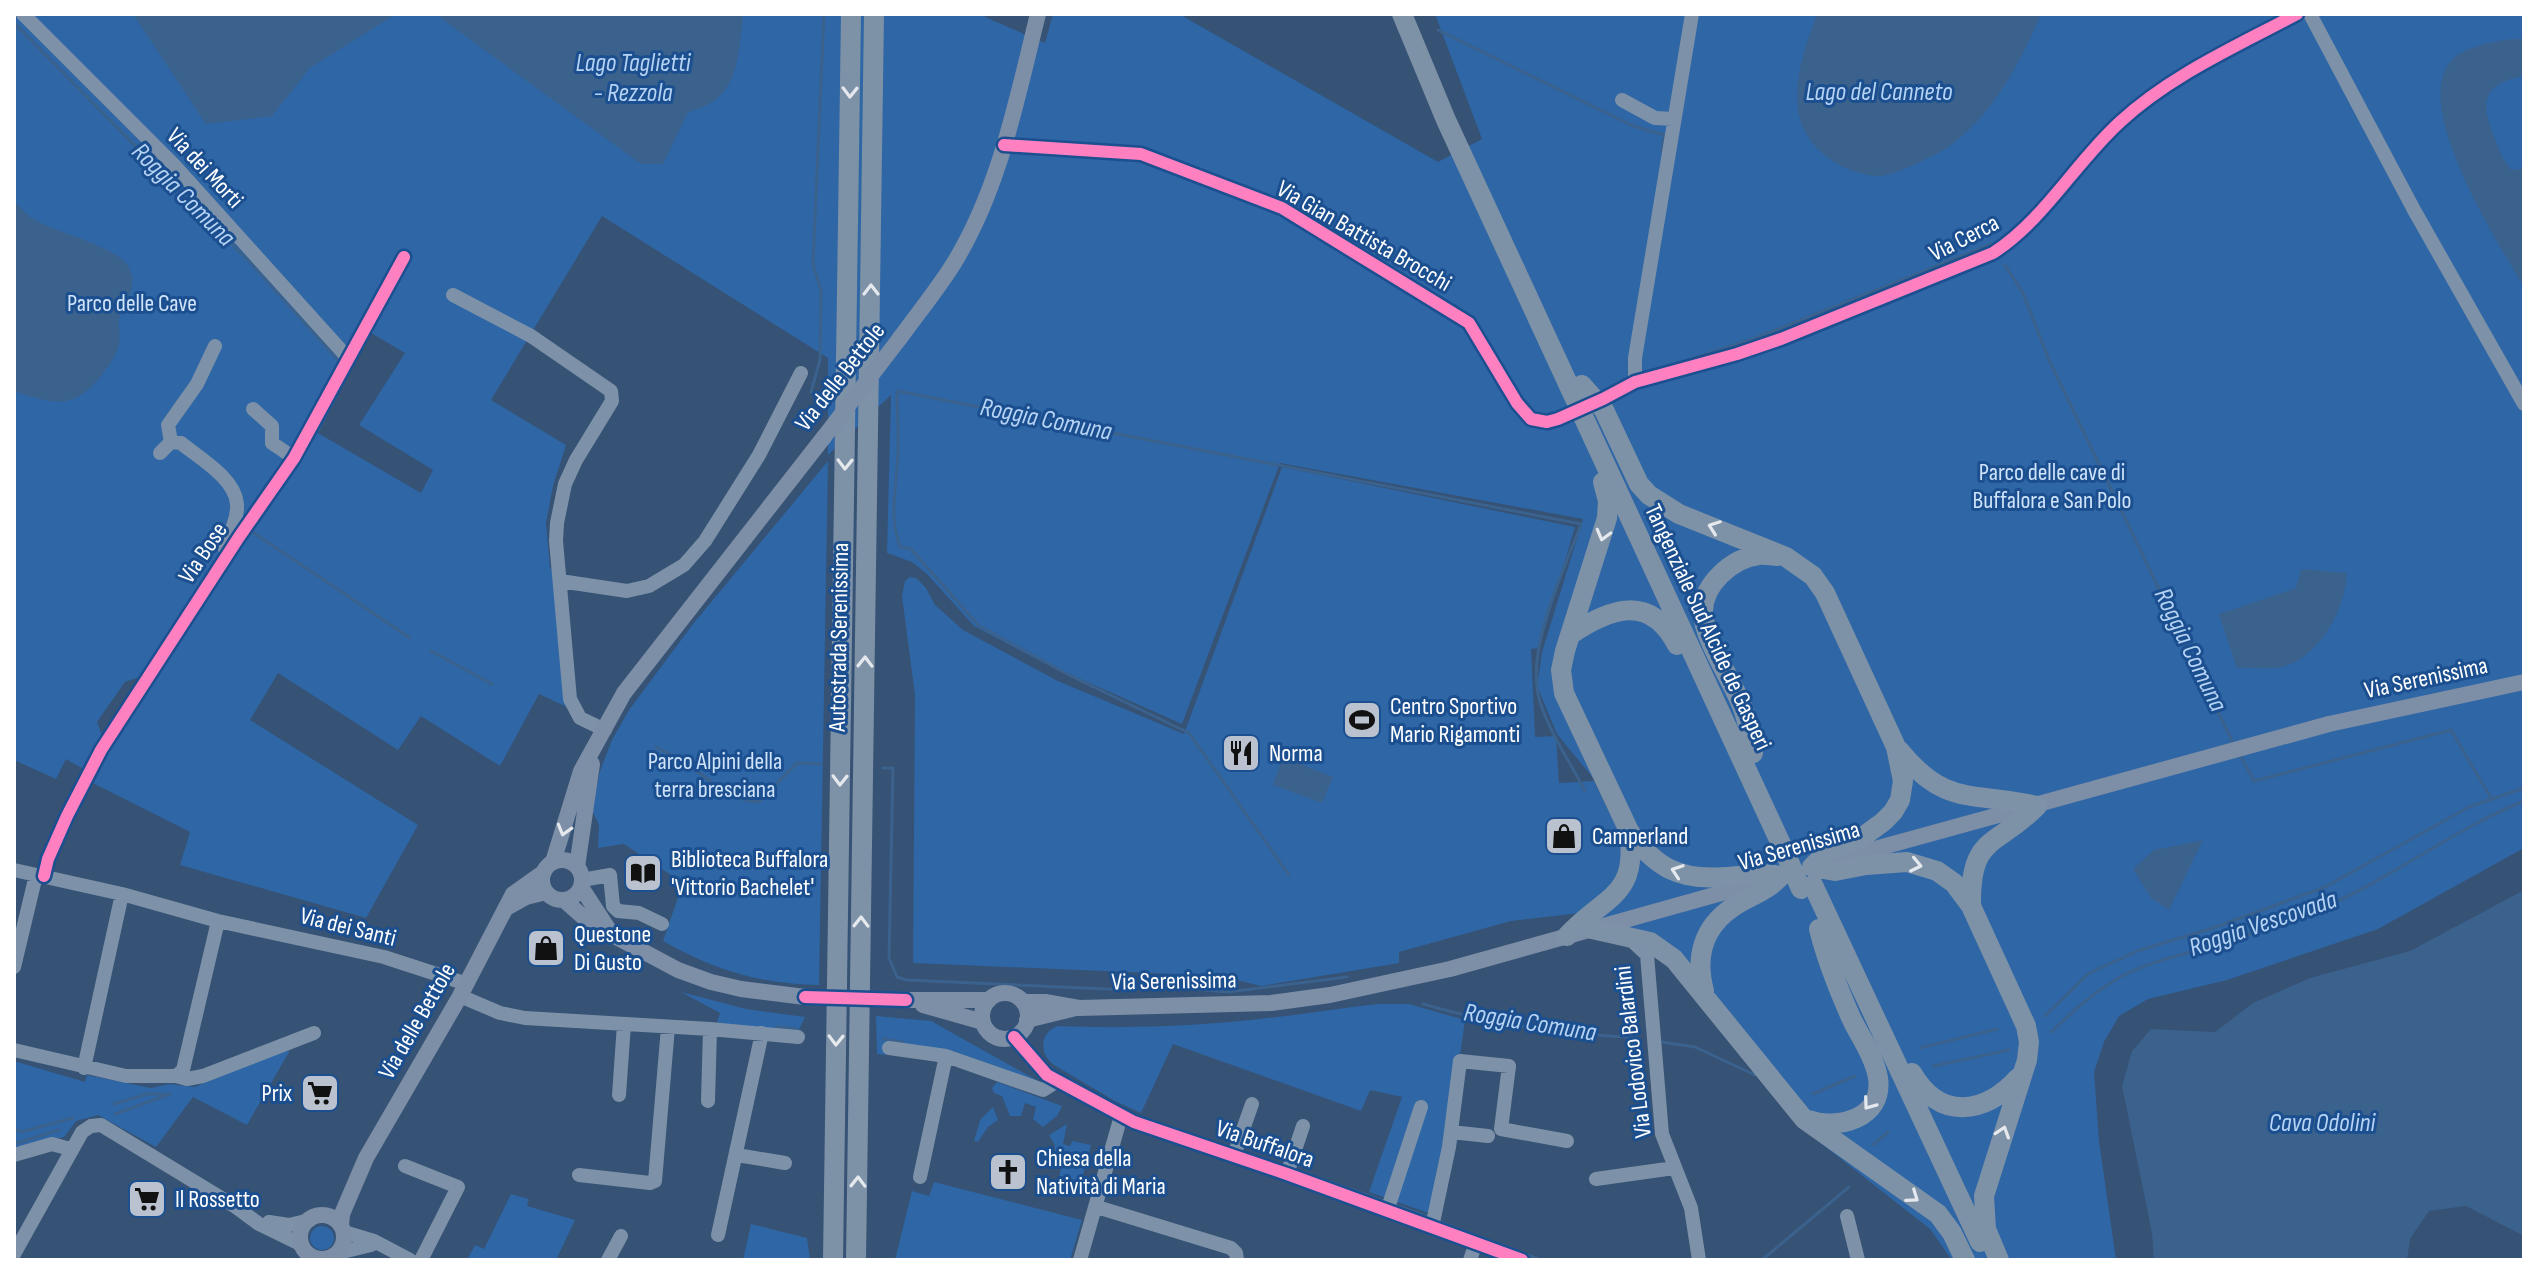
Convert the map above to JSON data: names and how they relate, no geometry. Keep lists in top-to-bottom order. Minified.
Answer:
{"streets":{"highway":["Tangenziale Sud Alcide de Gasperi","Autostrada Serenissima"],"main road":["Via delle Bettole","Via Serenissima"],"street":["Via dei Morti","Via Gian Battista Brocchi","Via Cerca","Via Bose","Via dei Santi","Via Lodovico Balardini","Via Buffalora"]},"crossings":[["Via dei Morti","Via Bose"],["Via Gian Battista Brocchi","Via delle Bettole"],["Via delle Bettole","Via Serenissima"],["Via delle Bettole","Via dei Santi"],["Via Bose","Via dei Santi"],["Tangenziale Sud Alcide de Gasperi","Via Serenissima"],["Via Serenissima","Via Buffalora"]],"water":["Lago Taglietti - Rezzola","Lago del Canneto","Roggia Comuna","Roggia Vescovada","Cava Odolini"],"parks":["Parco delle Cave","Parco delle cave di Buffalora e San Polo","Parco Alpini della terra bresciana"],"places":{"sports":["Centro Sportivo Mario Rigamonti"],"restaurant":["Norma"],"shop":["Camperland","Questone Di Gusto"],"library":["Biblioteca Buffalora 'Vittorio Bachelet'"],"supermarket":["Prix","Il Rossetto"],"church":["Chiesa della Natività di Maria"]}}
